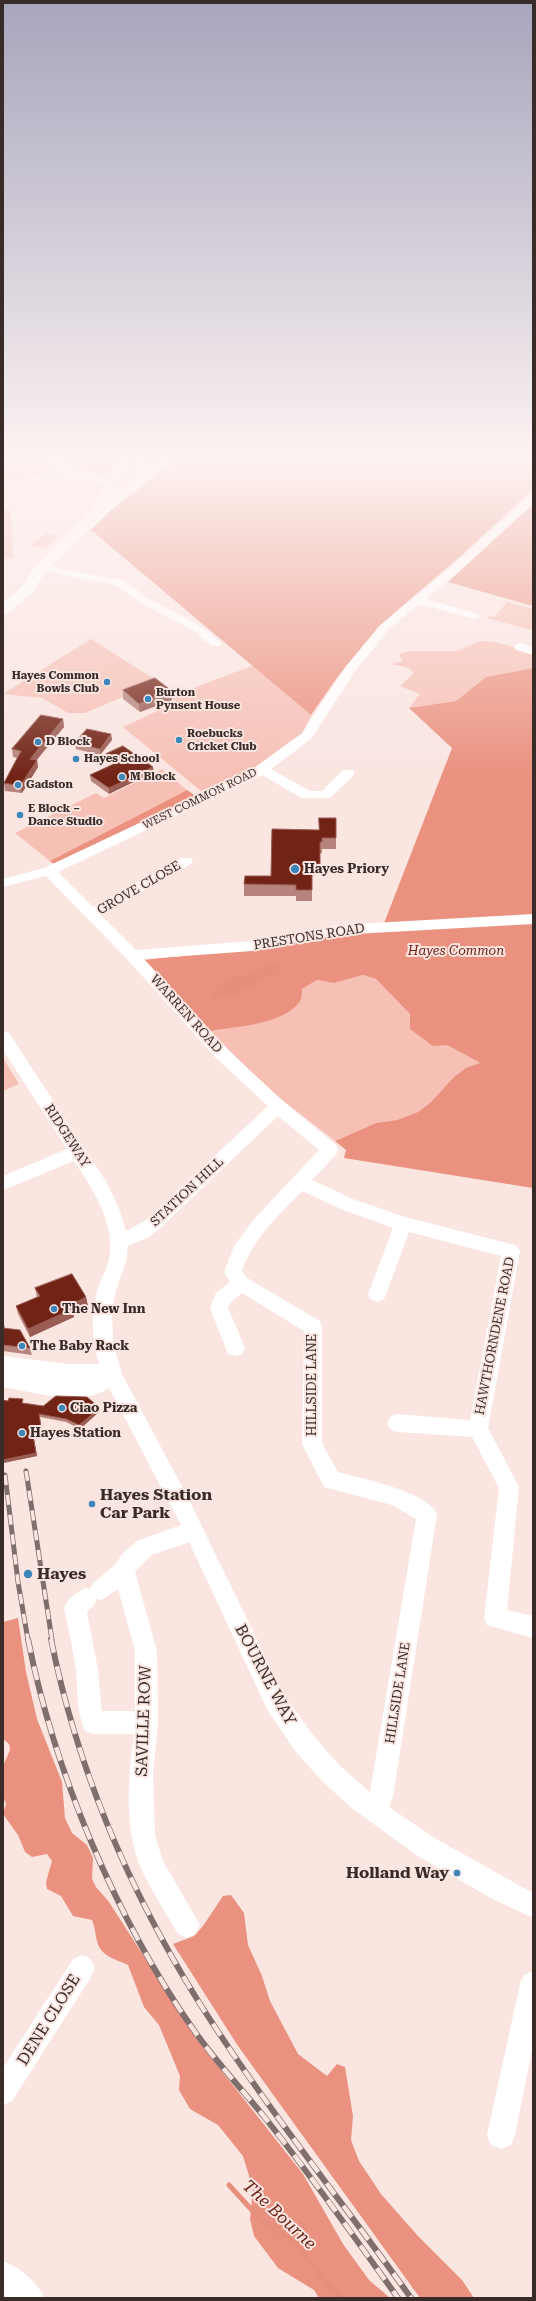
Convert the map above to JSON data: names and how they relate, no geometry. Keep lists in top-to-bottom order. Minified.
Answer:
{"streets":{"street":["WEST COMMON ROAD","GROVE CLOSE","PRESTONS ROAD","WARREN ROAD","RIDGEWAY","STATION HILL","HAWTHORNDENE ROAD","HILLSIDE LANE","BOURNE WAY","SAVILLE ROW","DENE CLOSE"]},"crossings":[["WEST COMMON ROAD","WARREN ROAD"],["GROVE CLOSE","WARREN ROAD"],["PRESTONS ROAD","WARREN ROAD"],["WARREN ROAD","STATION HILL"],["WARREN ROAD","HAWTHORNDENE ROAD"],["RIDGEWAY","STATION HILL"],["HILLSIDE LANE","BOURNE WAY"]],"water":["The Bourne"],"parks":["Hayes Common"],"places":["Hayes Common Bowls Club","Burton Pynsent House","Roebucks Cricket Club","D Block","Hayes School","M Block","Gadston","E Block – Dance Studio","Hayes Priory","The New Inn","The Baby Rack","Ciao Pizza","Hayes Station","Hayes Station Car Park","Hayes","Holland Way"]}
